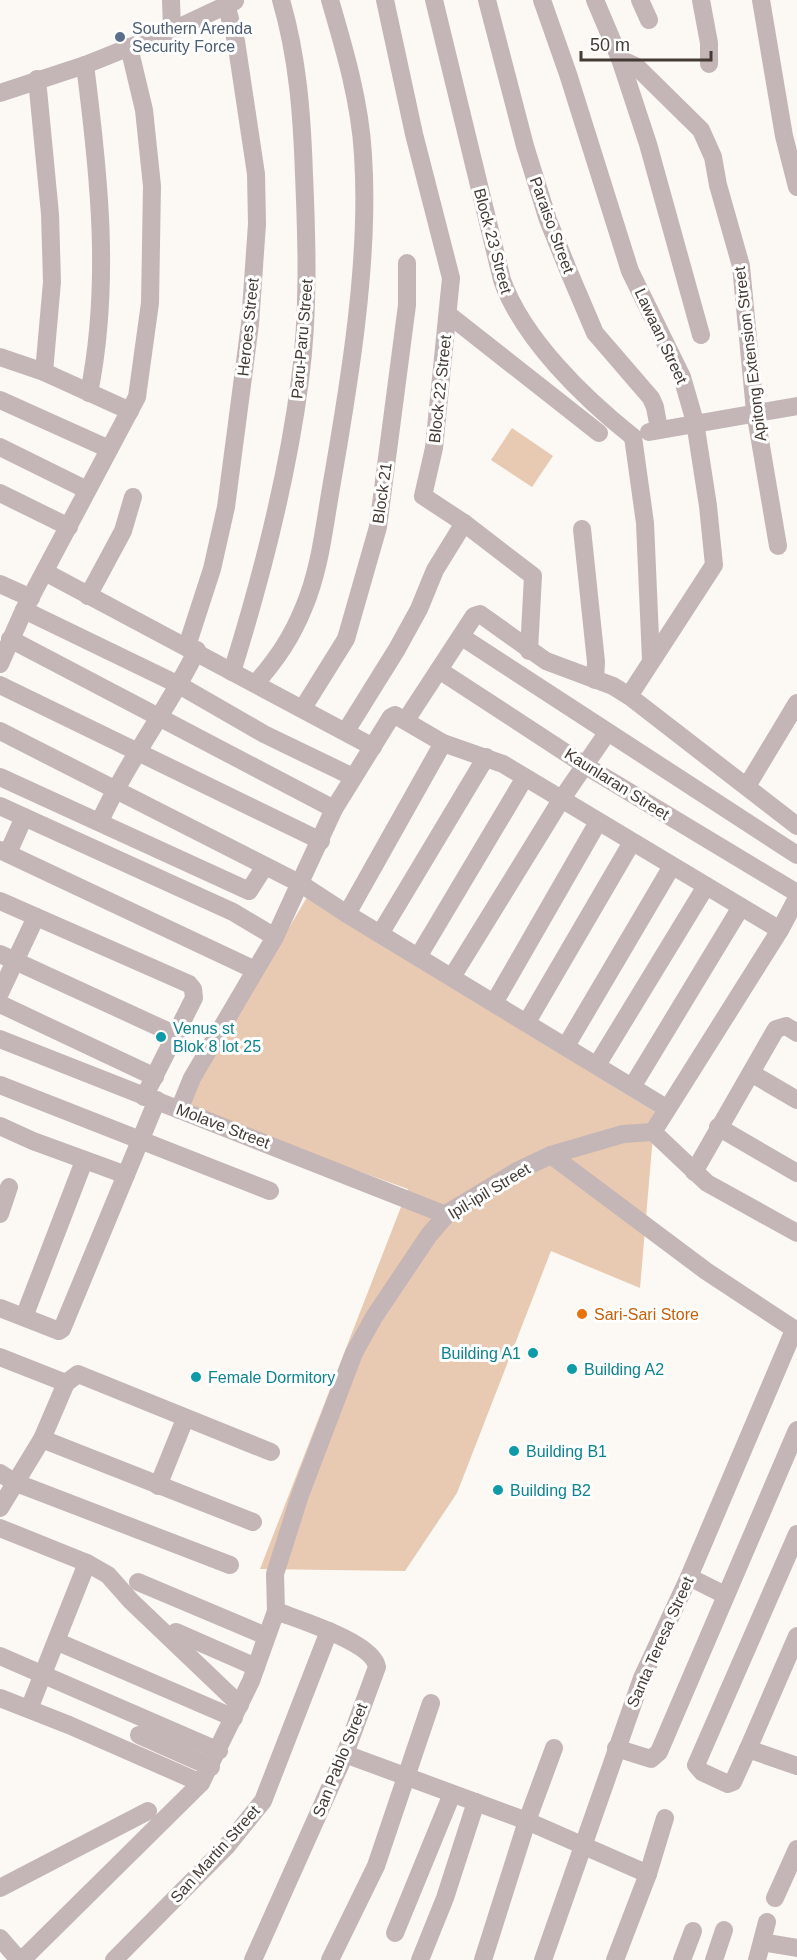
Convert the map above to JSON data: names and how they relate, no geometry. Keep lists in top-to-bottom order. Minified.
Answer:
{"streets":{"street":["Paraiso Street","Block 23 Street","Heroes Street","Lawaan Street","Paru-Paru Street","Apitong Extension Street","Block 22 Street","Block 21","Kaunlaran Street","Molave Street","Ipil-ipil Street","Santa Teresa Street","San Pablo Street","San Martin Street"]},"crossings":[["Molave Street","Ipil-ipil Street"],["Ipil-ipil Street","San Pablo Street"],["San Pablo Street","San Martin Street"]],"places":["Southern Arenda Security Force","Venus st Blok 8 lot 25","Sari-Sari Store","Building A1","Building A2","Female Dormitory","Building B1","Building B2"],"scale_bar":"50 m"}
